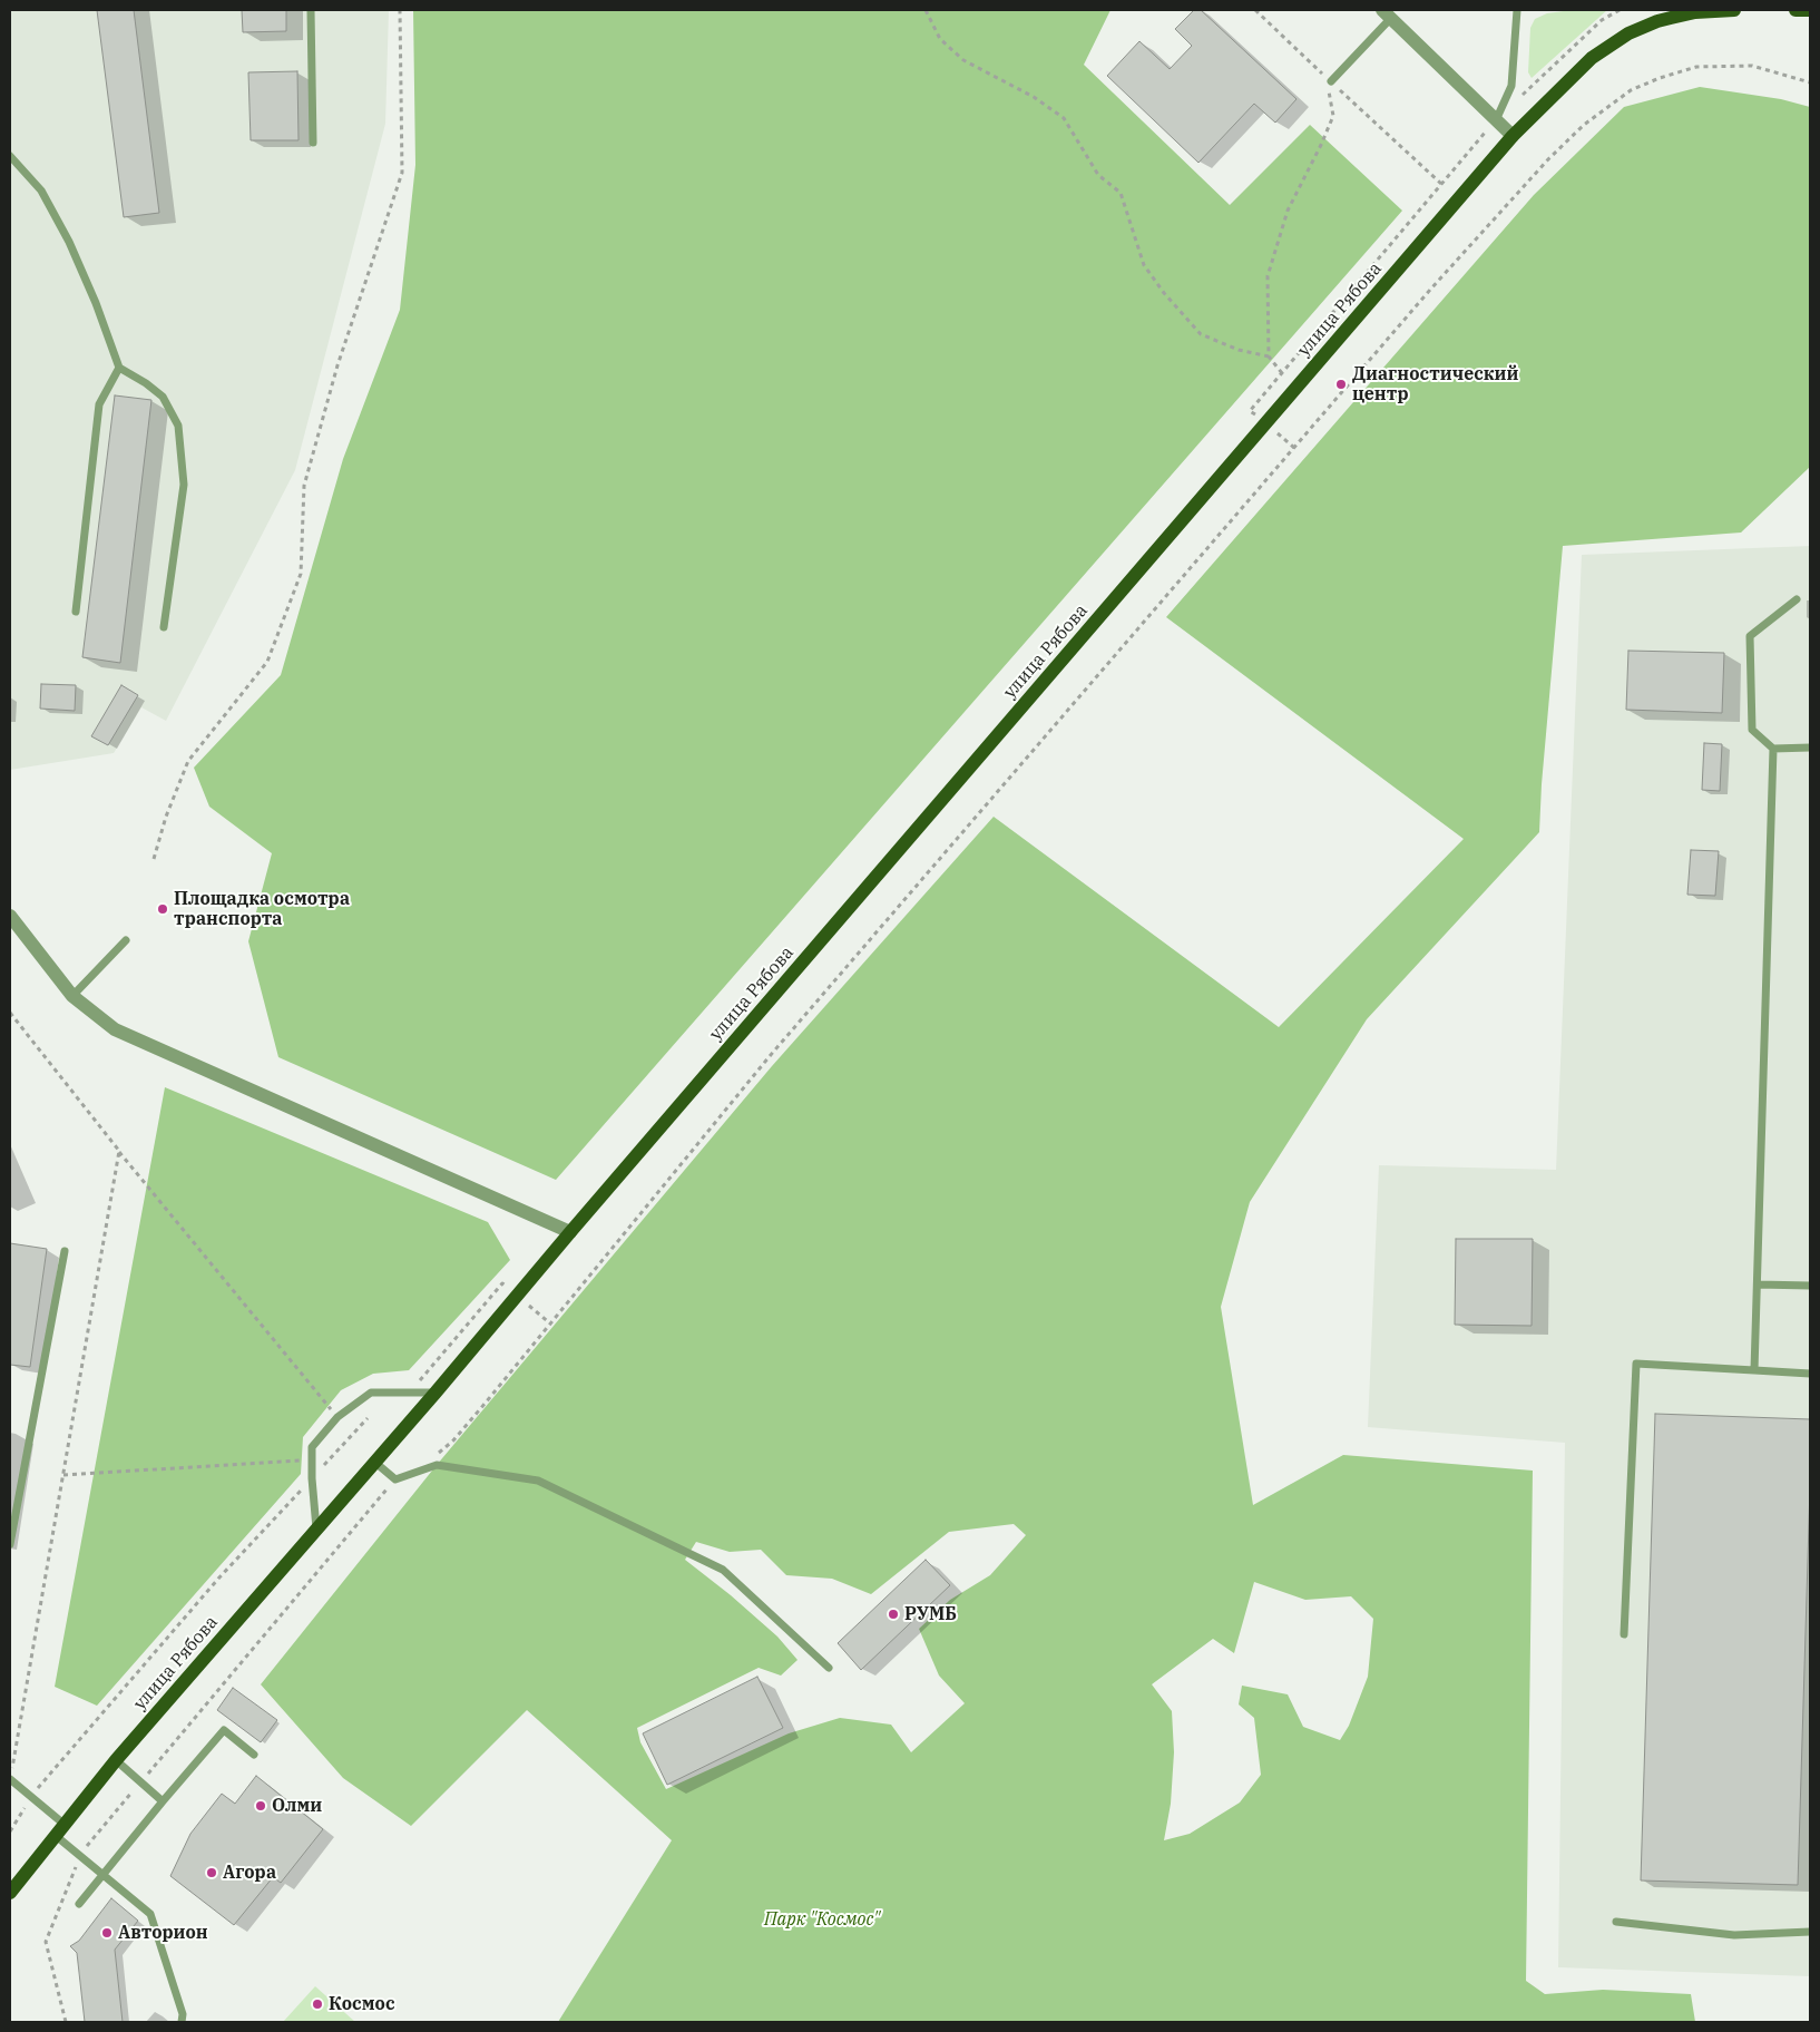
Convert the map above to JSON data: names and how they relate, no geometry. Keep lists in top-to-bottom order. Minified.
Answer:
{"streets":{"main road":["улица Рябова"]},"parks":["Парк \"Космос\""],"places":["Диагностический центр","Площадка осмотра транспорта","РУМБ","Олми","Агора","Авторион","Космос"]}
